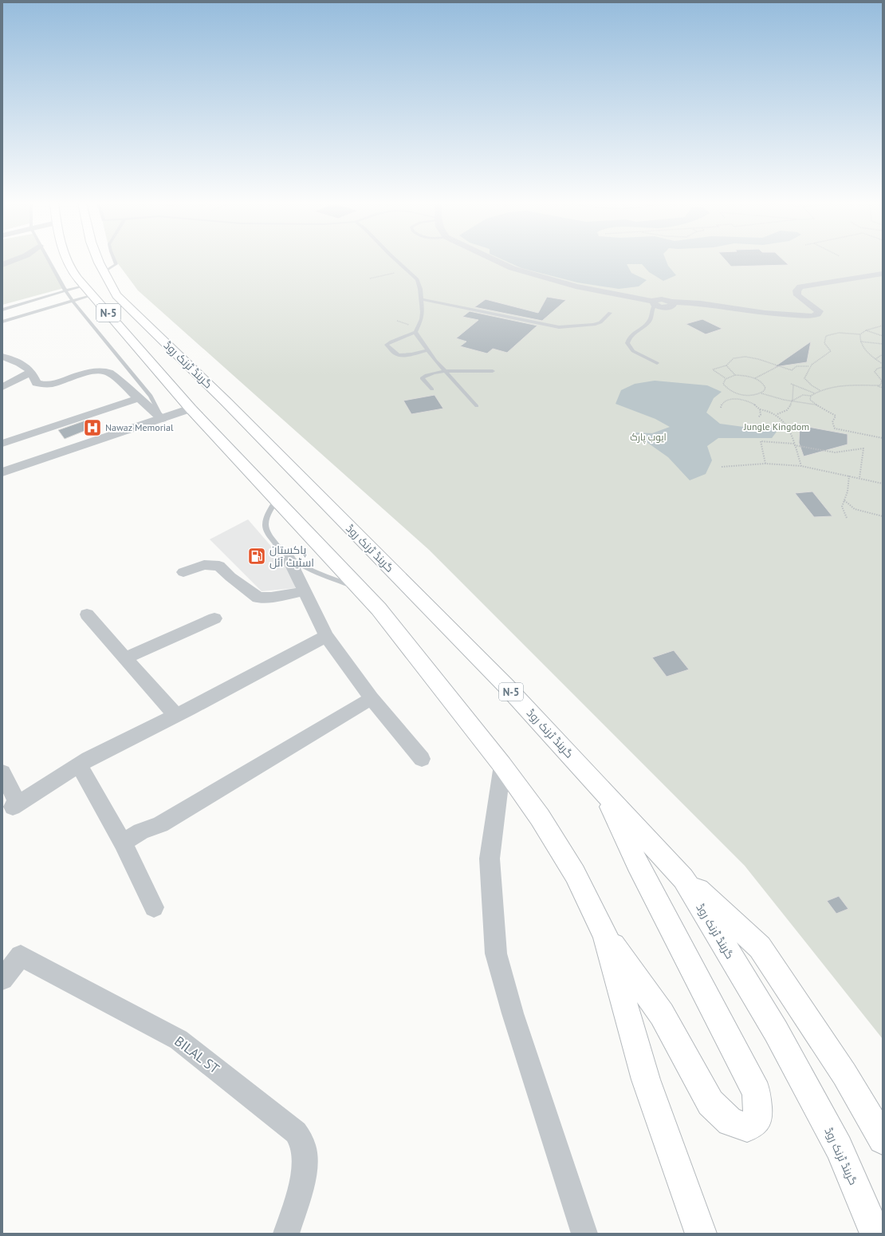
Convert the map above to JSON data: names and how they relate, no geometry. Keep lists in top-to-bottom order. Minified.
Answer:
{"streets":{"highway":["N-5","گرینڈ ٹرنک روڈ"],"street":["BILAL ST"]},"parks":["Jungle Kingdom","ایوب پارک"],"places":{"hospital":["Nawaz Memorial"],"fuel station":["پاکستان اسٹیٹ آئل"]}}
